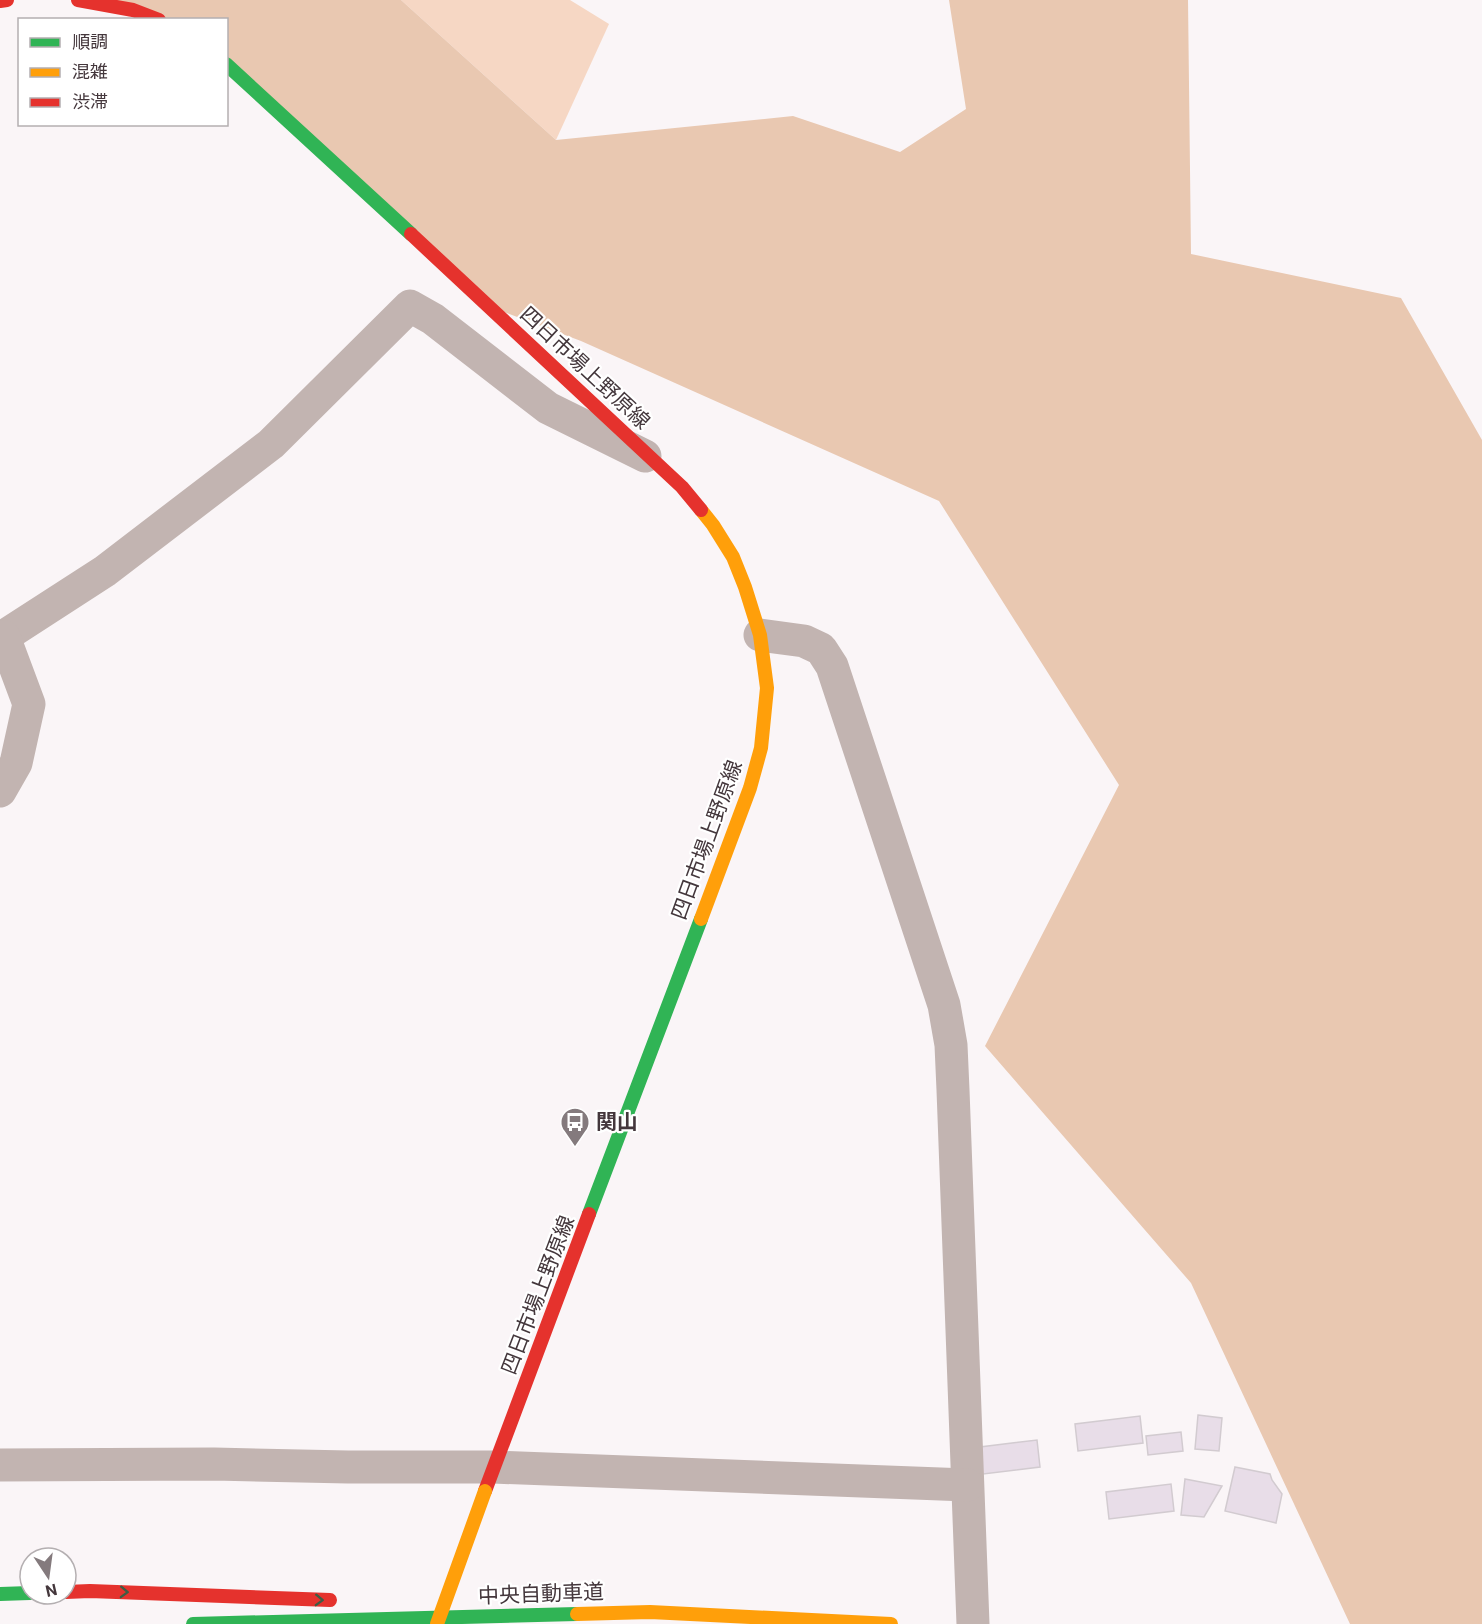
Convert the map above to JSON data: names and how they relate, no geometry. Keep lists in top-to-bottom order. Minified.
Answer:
{"streets":{"main road":["四日市場上野原線","中央自動車道"]},"places":{"bus stop":["関山"]},"legend":["順調","混雑","渋滞"],"north":"bottom"}
